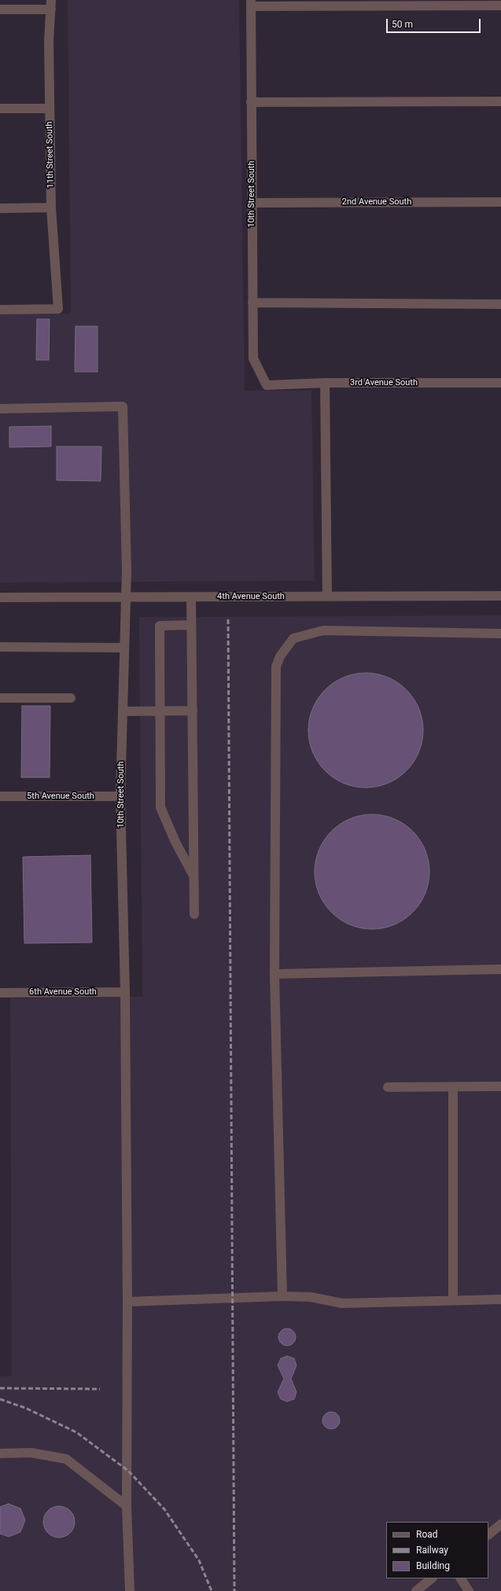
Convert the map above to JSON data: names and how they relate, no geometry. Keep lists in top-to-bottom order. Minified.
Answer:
{"streets":{"street":["11th Street South","10th Street South","2nd Avenue South","3rd Avenue South","4th Avenue South","5th Avenue South","6th Avenue South"]},"crossings":[["10th Street South","2nd Avenue South"],["10th Street South","3rd Avenue South"],["10th Street South","4th Avenue South"],["10th Street South","5th Avenue South"],["10th Street South","6th Avenue South"]],"legend":["Road","Railway","Building"],"scale_bar":"50 m"}
